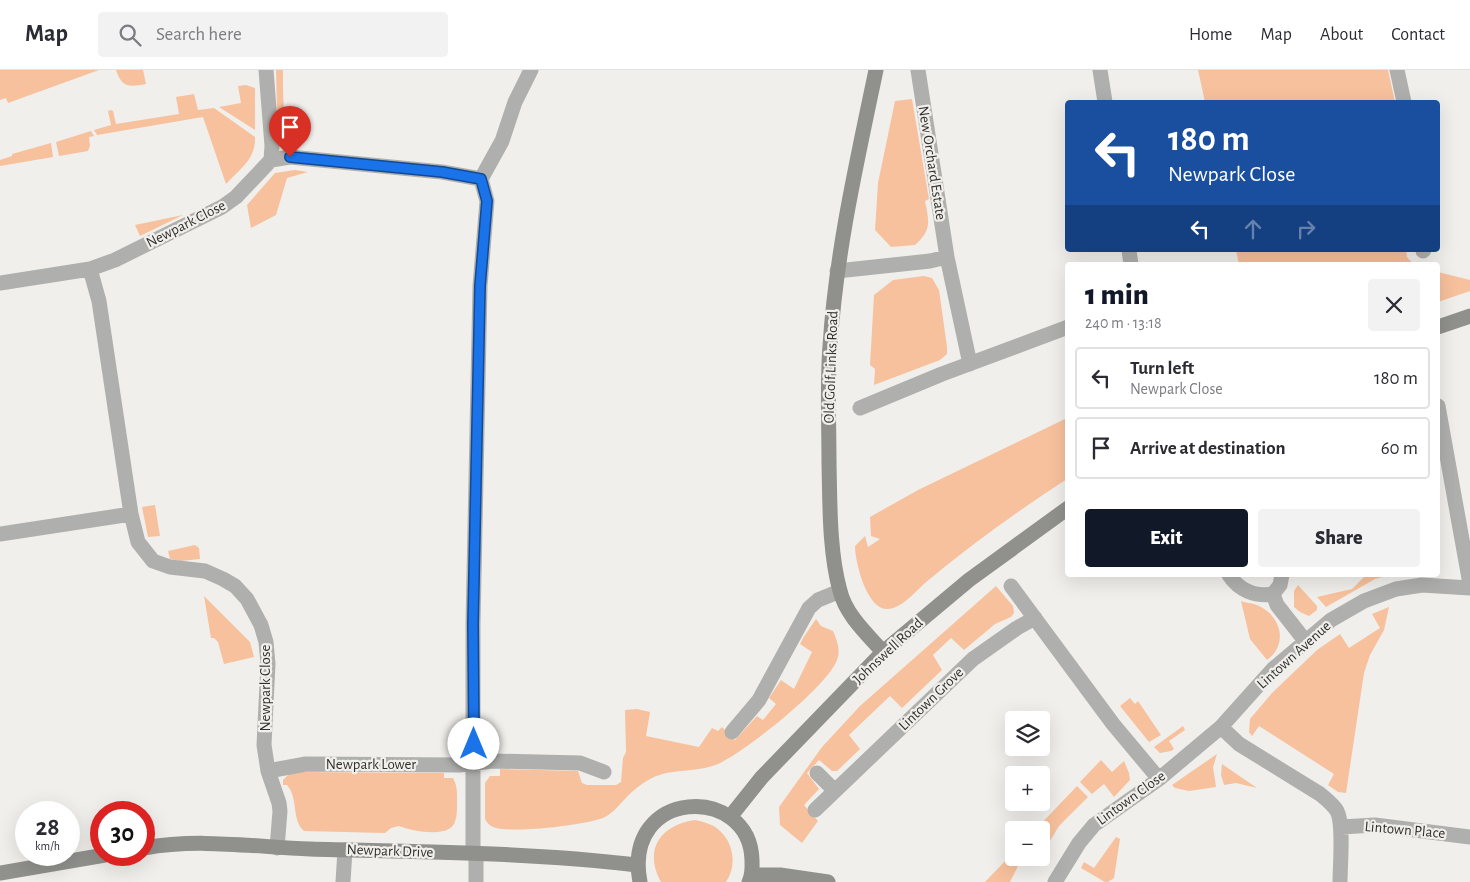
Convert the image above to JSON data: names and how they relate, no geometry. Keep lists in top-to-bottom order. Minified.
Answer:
{"streets":{"street":["New Orchard Estate","Newpark Close","Old Golf Links Road","Johnswell Road","Lintown Avenue","Lintown Grove","Newpark Lower","Lintown Close","Lintown Place","Newpark Drive"]},"crossings":[["Newpark Close","Newpark Lower"],["Newpark Close","Newpark Drive"],["Old Golf Links Road","Johnswell Road"],["Lintown Avenue","Lintown Close"]],"page":{"header":"Map","search":"Search here","nav":["Home","Map","About","Contact"],"turn":["180 m","Newpark Close"],"heading":["1 min","240 m · 13:18"],"list":[{"name":"Turn left","note":"Newpark Close","value":"180 m"},{"name":"Arrive at destination","value":"60 m"}],"buttons":["Exit","Share"],"map_buttons":["+","−"],"speed":"28 km/h","limit":"30"}}
